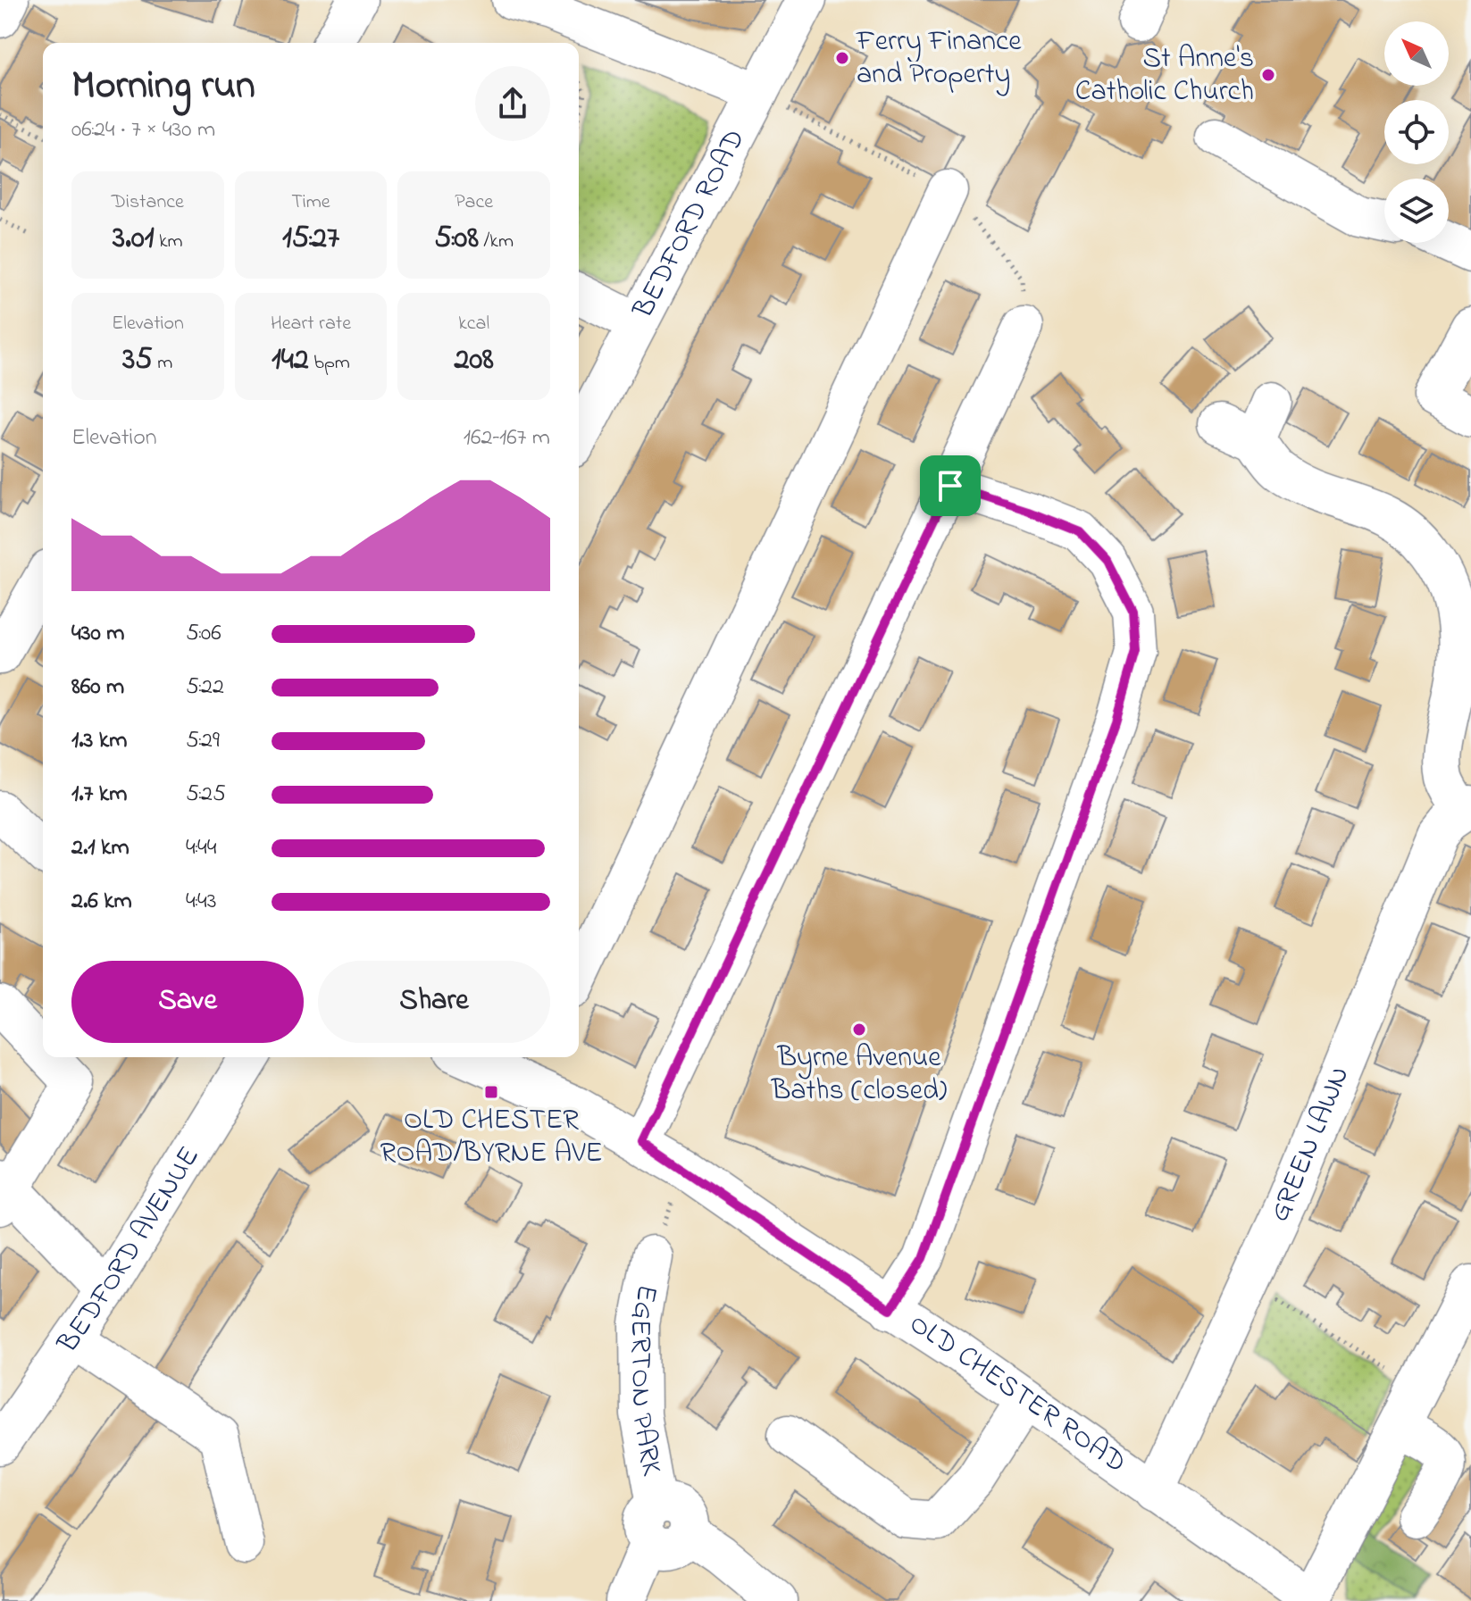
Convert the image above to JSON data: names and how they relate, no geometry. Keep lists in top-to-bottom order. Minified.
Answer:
{"streets":{"street":["BEDFORD ROAD","GREEN LAWN","BEDFORD AVENUE","EGERTON PARK","OLD CHESTER ROAD"]},"crossings":[["GREEN LAWN","OLD CHESTER ROAD"]],"places":{"other":["Ferry Finance and Property","St Anne's Catholic Church","Byrne Avenue Baths (closed)"],"transit":["OLD CHESTER ROAD/BYRNE AVE"]},"north":"top left","page":{"heading":["Morning run","06:24 · 7 × 430 m"],"stats":[["Distance","3.01 km"],["Time","15:27"],["Pace","5:08 /km"],["Elevation","35 m"],["Heart rate","142 bpm"],["kcal","208"]],"chart":["Elevation","162–167 m"],"list":[{"name":"430 m","note":"5:06"},{"name":"860 m","note":"5:22"},{"name":"1.3 km","note":"5:29"},{"name":"1.7 km","note":"5:25"},{"name":"2.1 km","note":"4:44"},{"name":"2.6 km","note":"4:43"}],"buttons":["Save","Share"]}}
